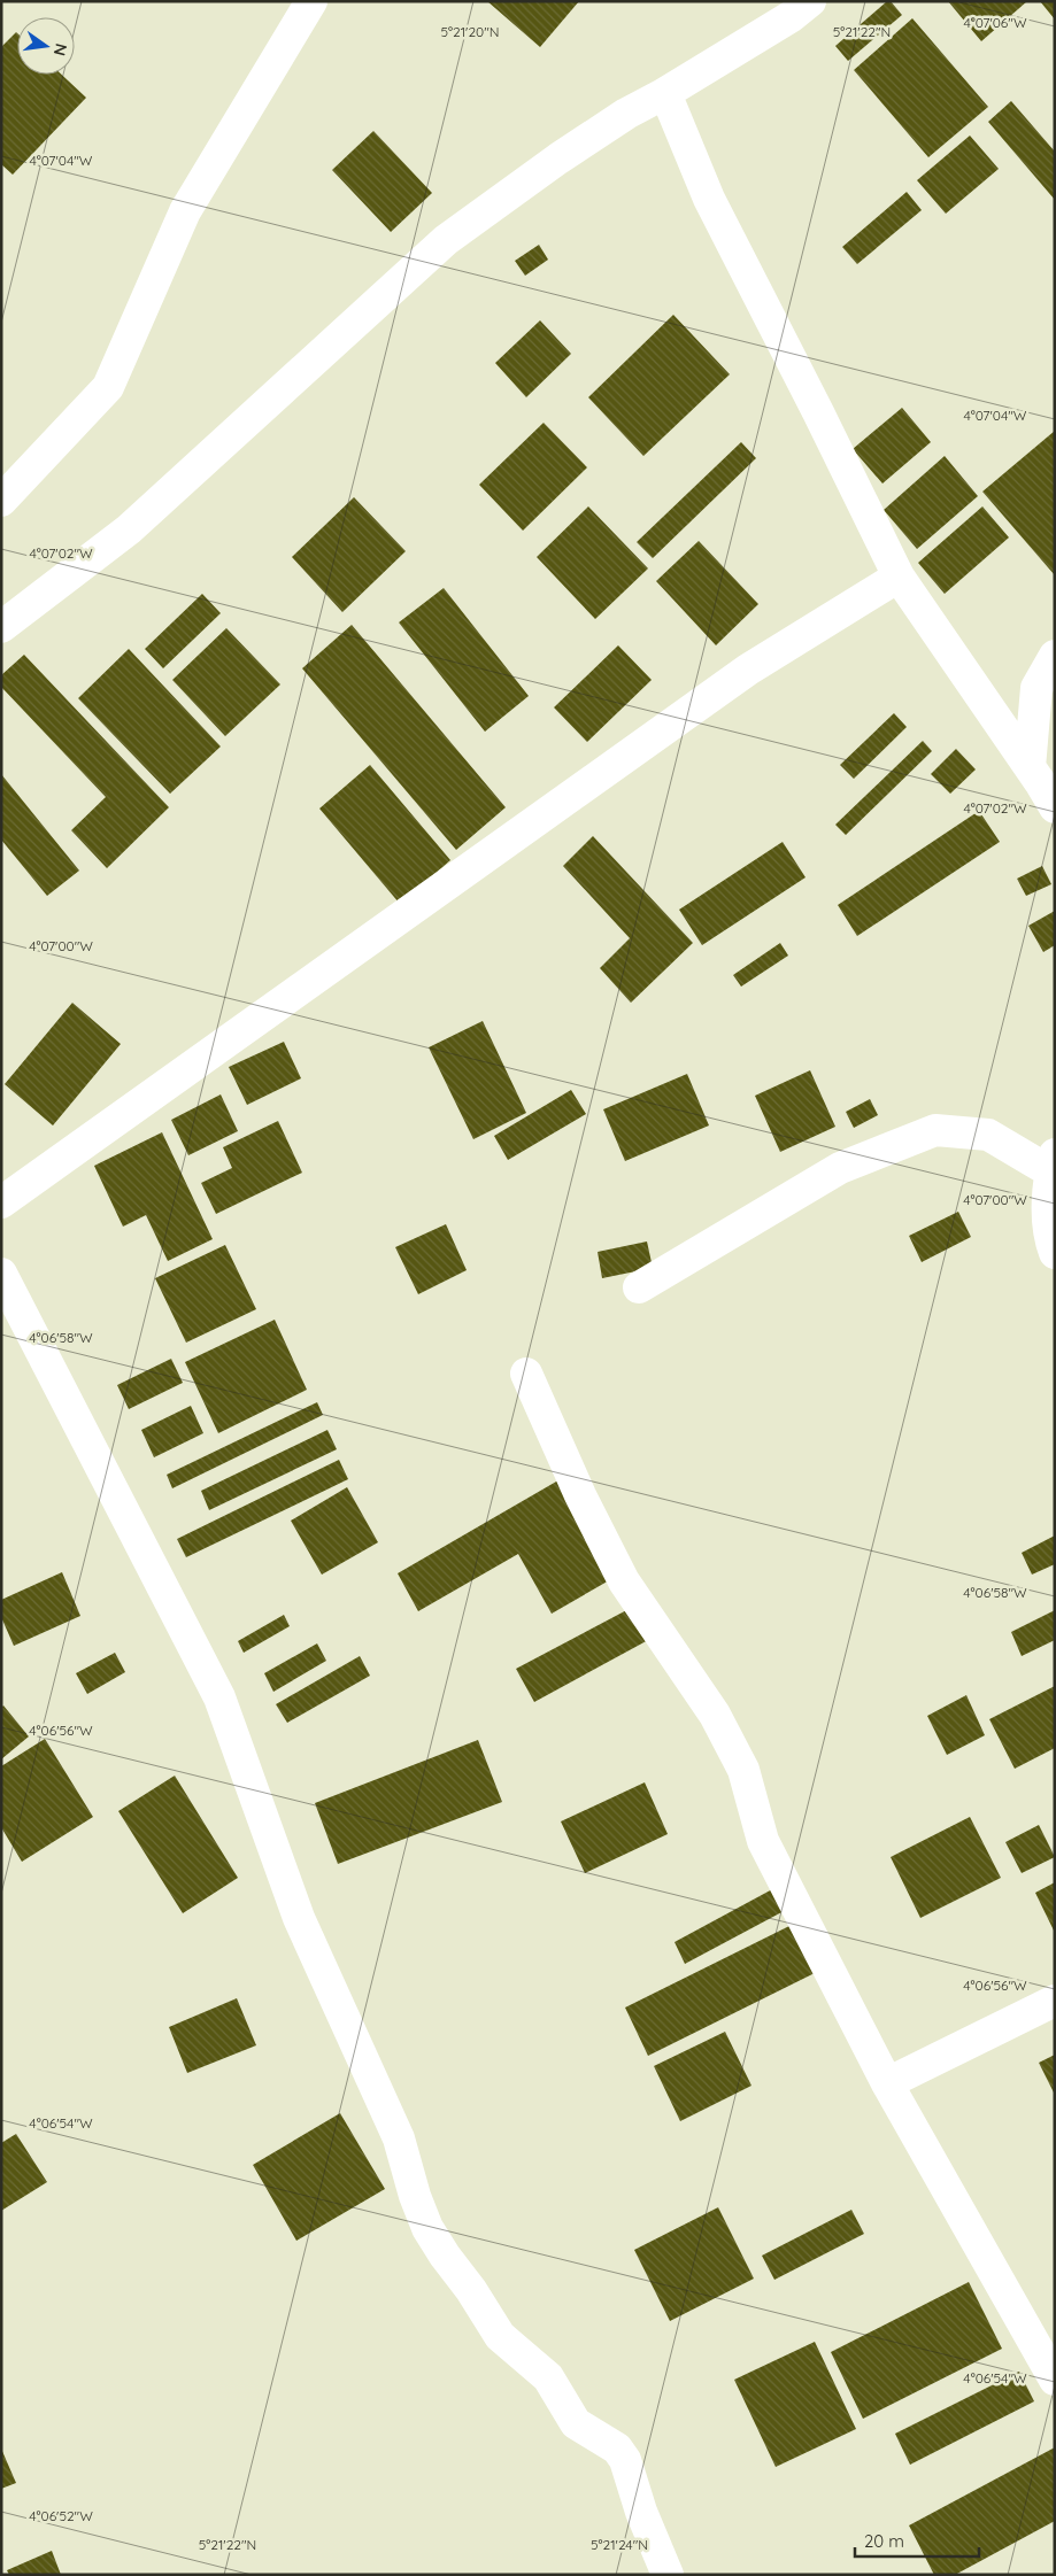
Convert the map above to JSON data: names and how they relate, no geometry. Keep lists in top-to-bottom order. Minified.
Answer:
{"scale_bar":"20 m","north":"right","coordinates":["4°07'06\"W","5°21'20\"N","5°21'22\"N","4°07'04\"W","4°07'02\"W","4°07'00\"W","4°06'58\"W","4°06'56\"W","4°06'54\"W","4°06'52\"W","5°21'24\"N"]}
